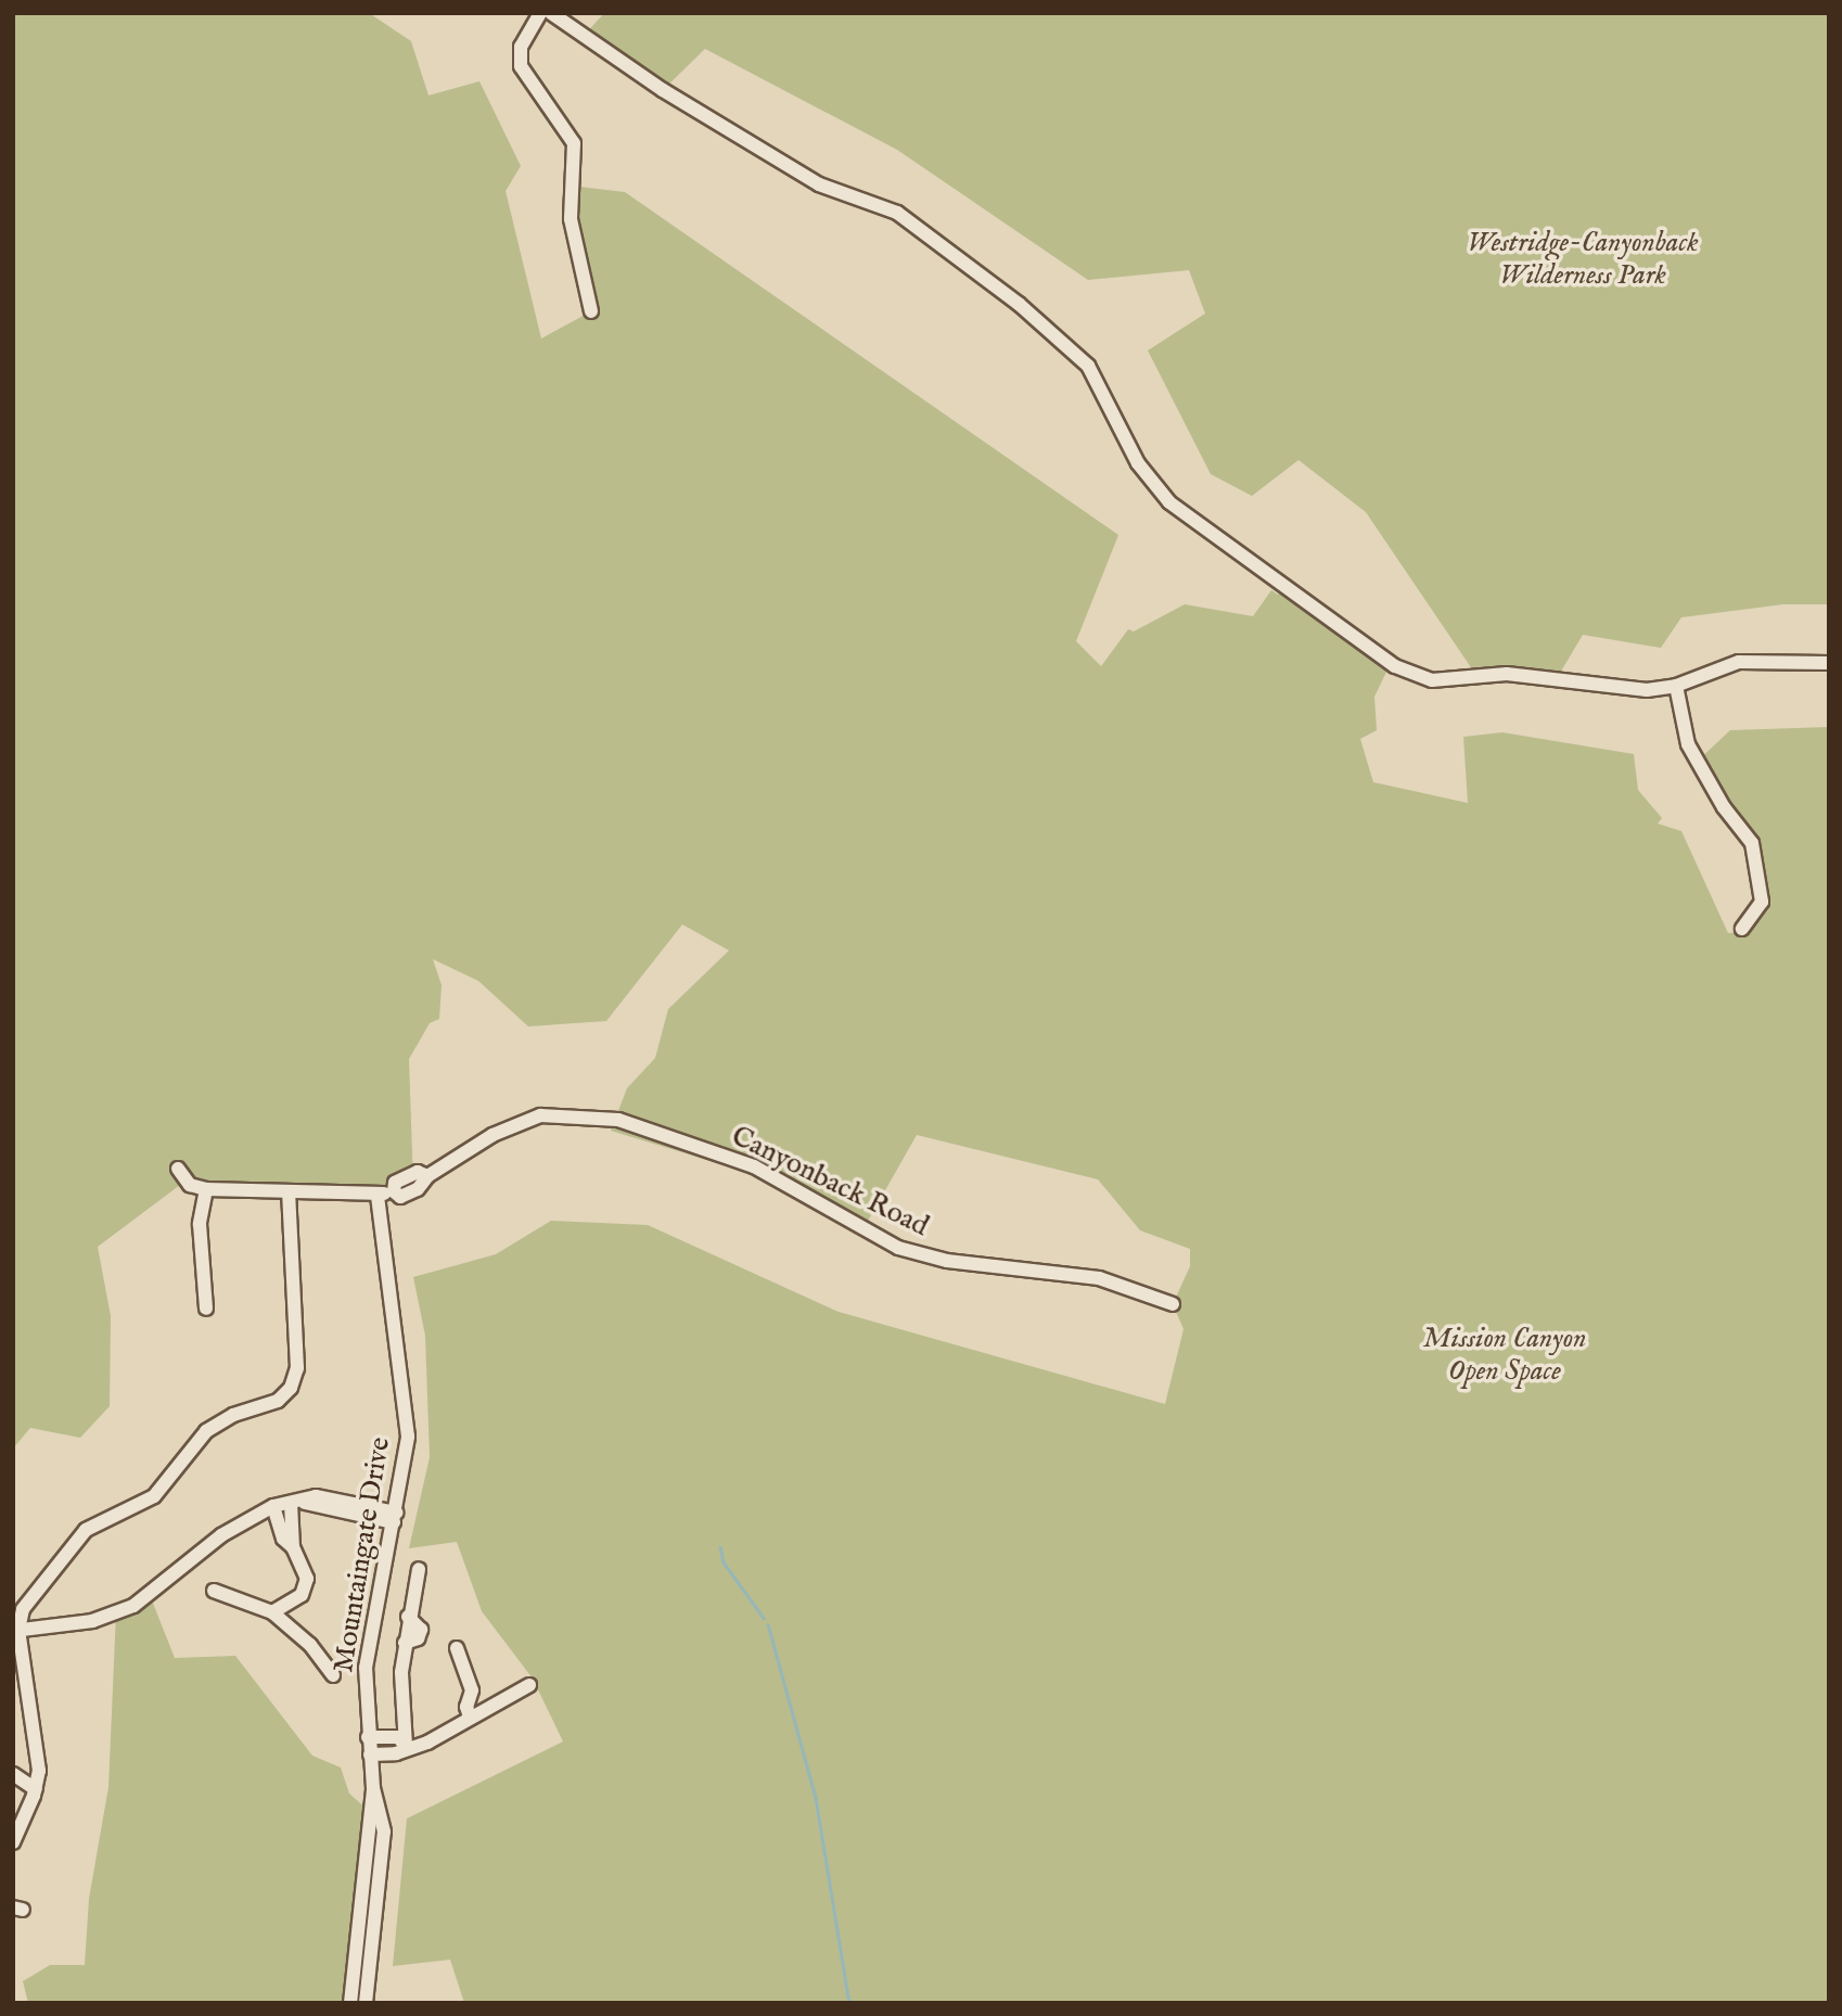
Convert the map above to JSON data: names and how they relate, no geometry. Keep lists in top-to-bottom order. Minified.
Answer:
{"streets":{"street":["Canyonback Road","Mountaingate Drive"]},"crossings":[["Canyonback Road","Mountaingate Drive"]],"parks":["Westridge-Canyonback Wilderness Park","Mission Canyon Open Space"]}
